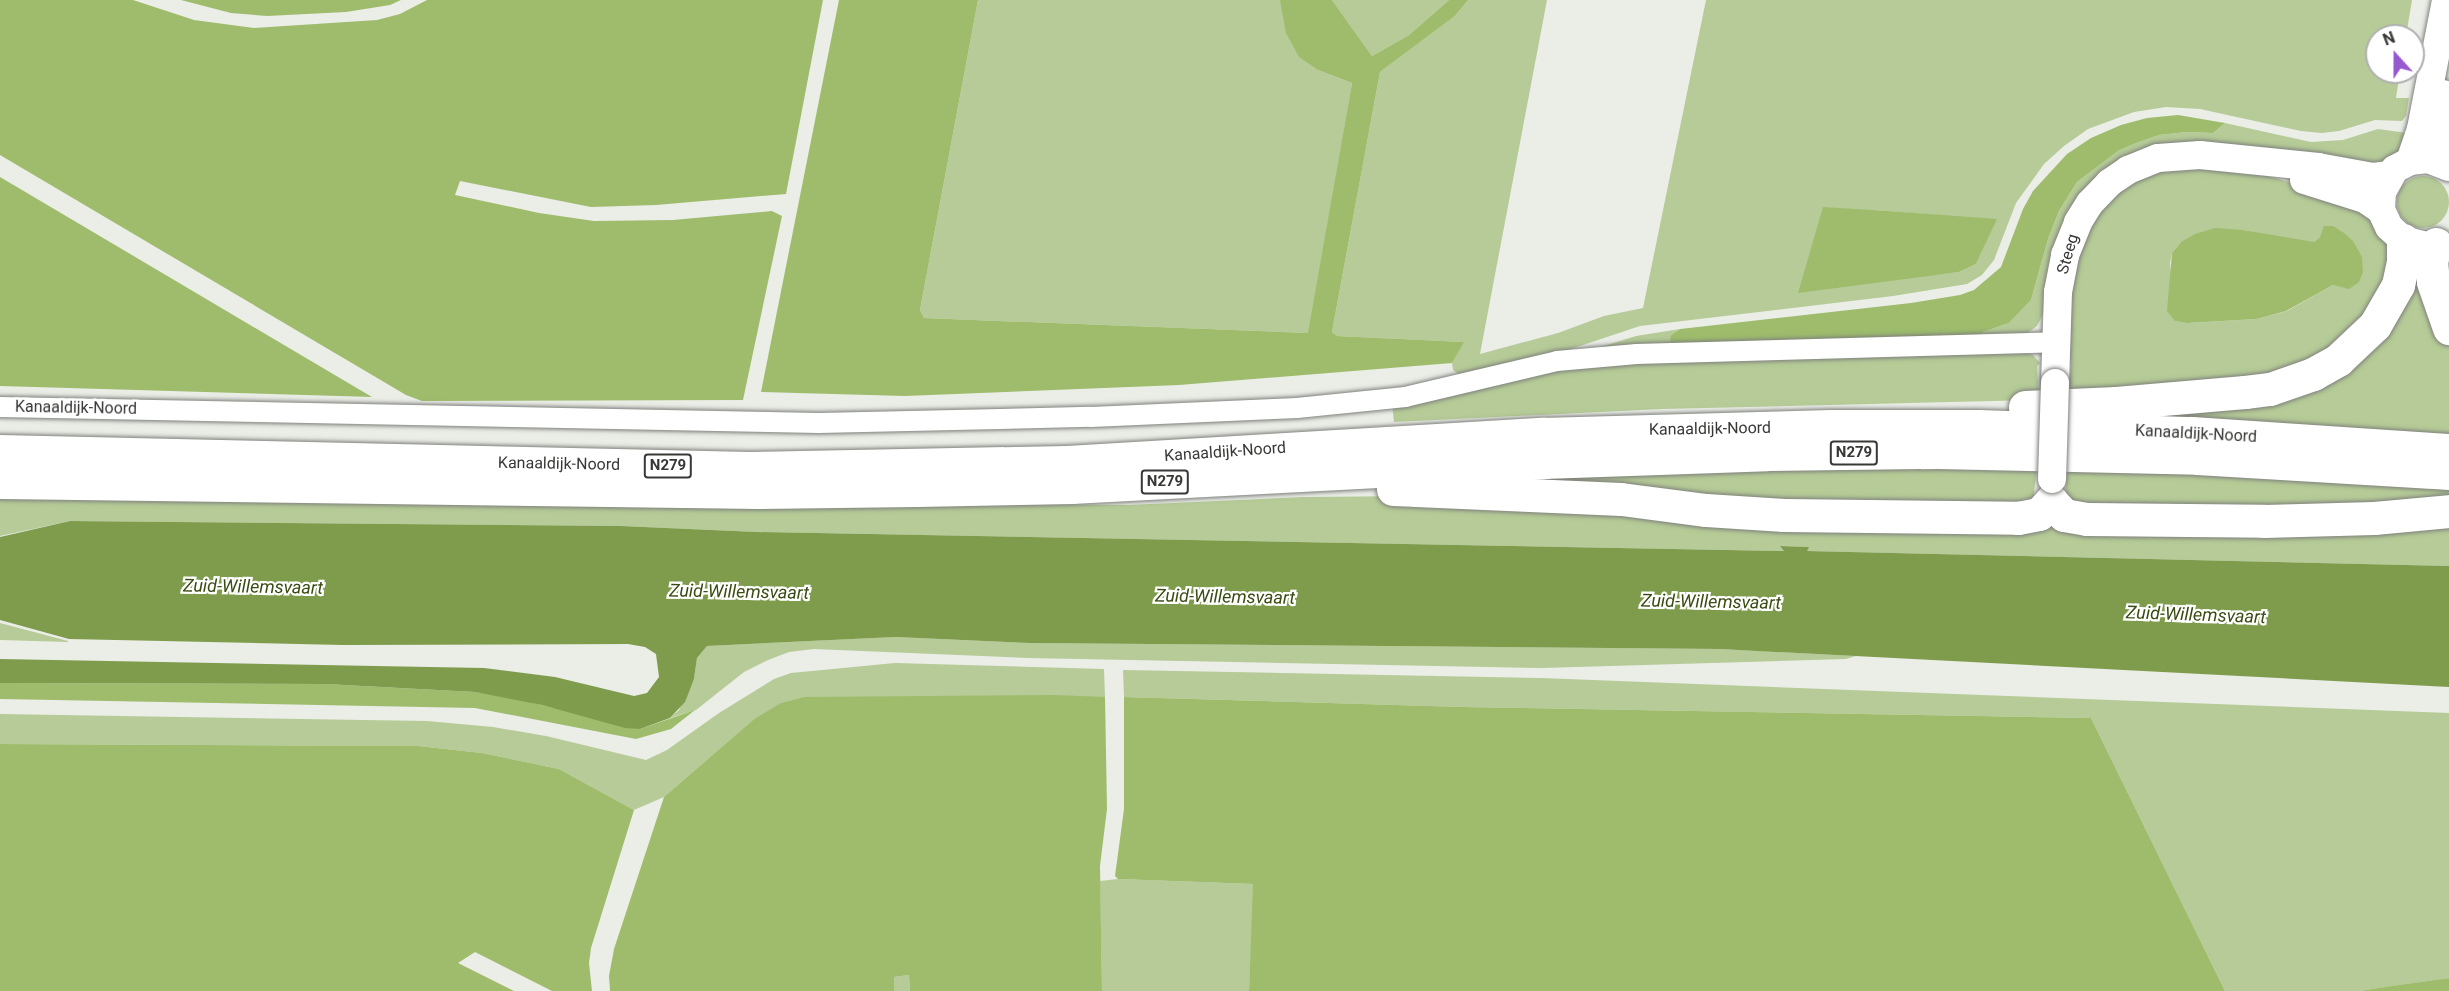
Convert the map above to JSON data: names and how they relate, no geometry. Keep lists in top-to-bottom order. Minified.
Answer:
{"streets":{"highway":["Kanaaldijk-Noord","N279"],"main road":["Steeg"]},"crossings":[["Steeg","Kanaaldijk-Noord"],["Steeg","N279"],["Kanaaldijk-Noord","N279"]],"water":["Zuid-Willemsvaart"],"north":"top"}
